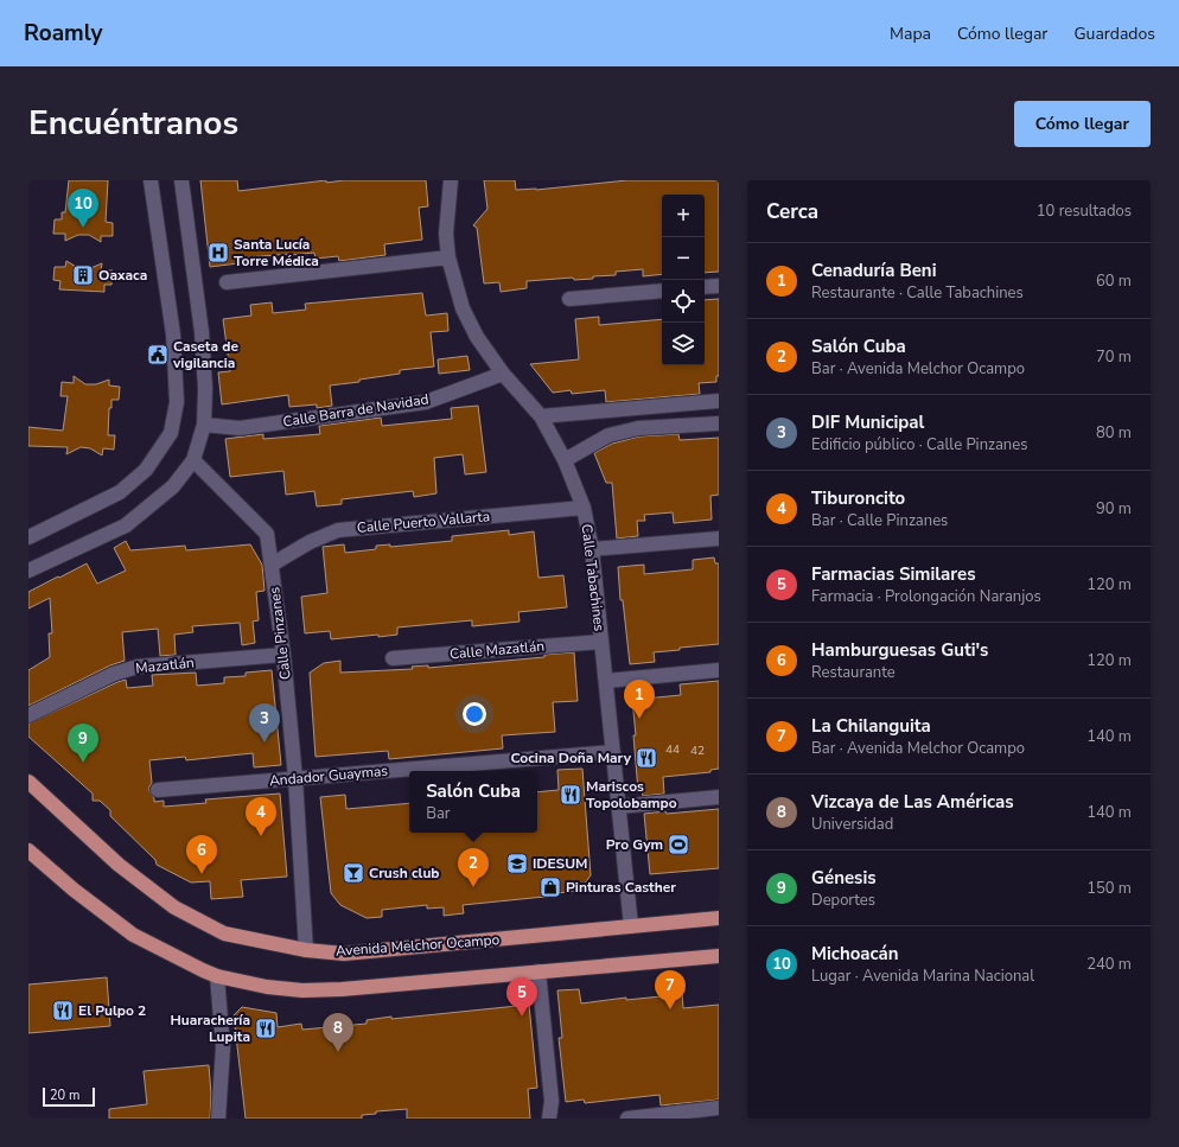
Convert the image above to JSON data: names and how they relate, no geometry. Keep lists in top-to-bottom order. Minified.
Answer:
{"streets":{"main road":["Avenida Melchor Ocampo"],"street":["Calle Barra de Navidad","Calle Puerto Vallarta","Calle Tabachines","Calle Pinzanes","Calle Mazatlán","Mazatlán","Andador Guaymas"]},"crossings":[["Calle Barra de Navidad","Calle Tabachines"],["Calle Puerto Vallarta","Calle Tabachines"],["Calle Puerto Vallarta","Calle Pinzanes"],["Calle Tabachines","Calle Mazatlán"],["Calle Tabachines","Andador Guaymas"],["Calle Tabachines","Avenida Melchor Ocampo"],["Calle Pinzanes","Mazatlán"],["Calle Pinzanes","Andador Guaymas"],["Calle Pinzanes","Avenida Melchor Ocampo"]],"places":{"hospital":["Santa Lucía Torre Médica"],"building":["Oaxaca"],"public building":["Caseta de vigilancia"],"restaurant":["Cocina Doña Mary","Mariscos Topolobampo","El Pulpo 2","Huarachería Lupita"],"sports":["Pro Gym"],"school or university":["IDESUM"],"bar":["Crush club"],"shop":["Pinturas Casther"]},"house_numbers":["44","42"],"scale_bar":"20 m","page":{"header":"Roamly","nav":["Mapa","Cómo llegar","Guardados"],"title":"Encuéntranos","buttons":"Cómo llegar","heading":["Cerca","10 resultados"],"pins":["10","1","3","9","4","6","2","7","5","8"],"map_buttons":["+","−"],"list":[{"mark":"1","name":"Cenaduría Beni","note":"Restaurante · Calle Tabachines","value":"60 m"},{"mark":"2","name":"Salón Cuba","note":"Bar · Avenida Melchor Ocampo","value":"70 m"},{"mark":"3","name":"DIF Municipal","note":"Edificio público · Calle Pinzanes","value":"80 m"},{"mark":"4","name":"Tiburoncito","note":"Bar · Calle Pinzanes","value":"90 m"},{"mark":"5","name":"Farmacias Similares","note":"Farmacia · Prolongación Naranjos","value":"120 m"},{"mark":"6","name":"Hamburguesas Guti's","note":"Restaurante","value":"120 m"},{"mark":"7","name":"La Chilanguita","note":"Bar · Avenida Melchor Ocampo","value":"140 m"},{"mark":"8","name":"Vizcaya de Las Américas","note":"Universidad","value":"140 m"},{"mark":"9","name":"Génesis","note":"Deportes","value":"150 m"},{"mark":"10","name":"Michoacán","note":"Lugar · Avenida Marina Nacional","value":"240 m"}],"popup":["Salón Cuba","Bar"],"scale":"20 m"}}
